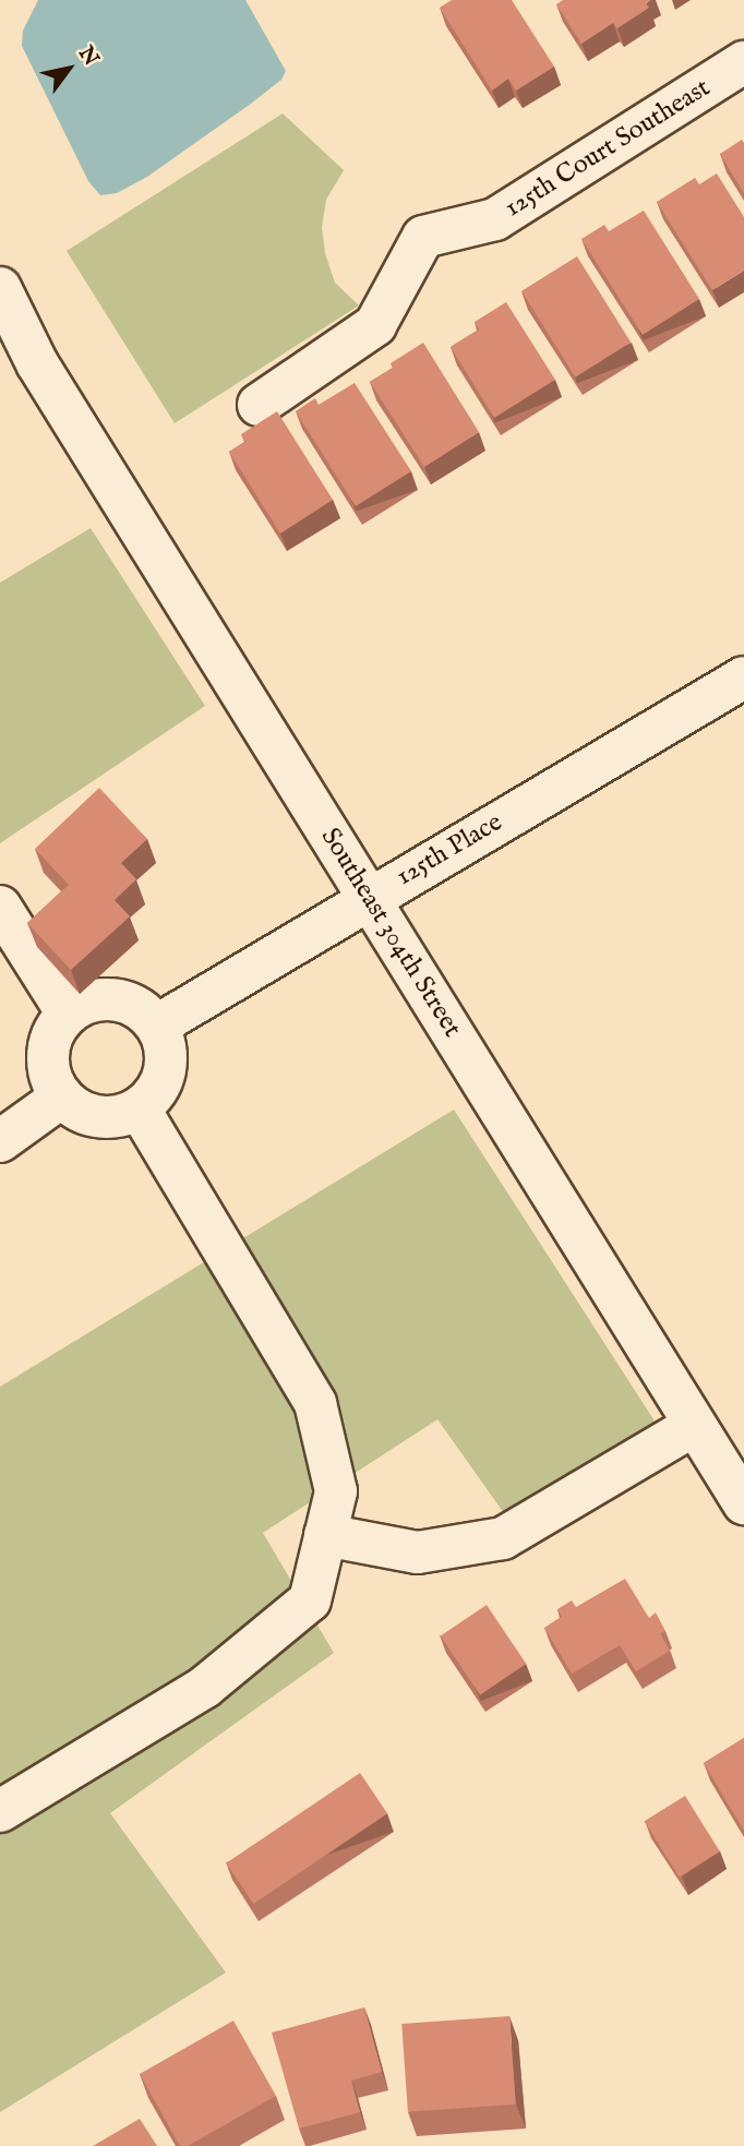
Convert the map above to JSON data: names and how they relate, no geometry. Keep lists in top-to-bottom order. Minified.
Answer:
{"streets":{"street":["125th Court Southeast","125th Place","Southeast 304th Street"]},"crossings":[["125th Place","Southeast 304th Street"]],"north":"top right"}
